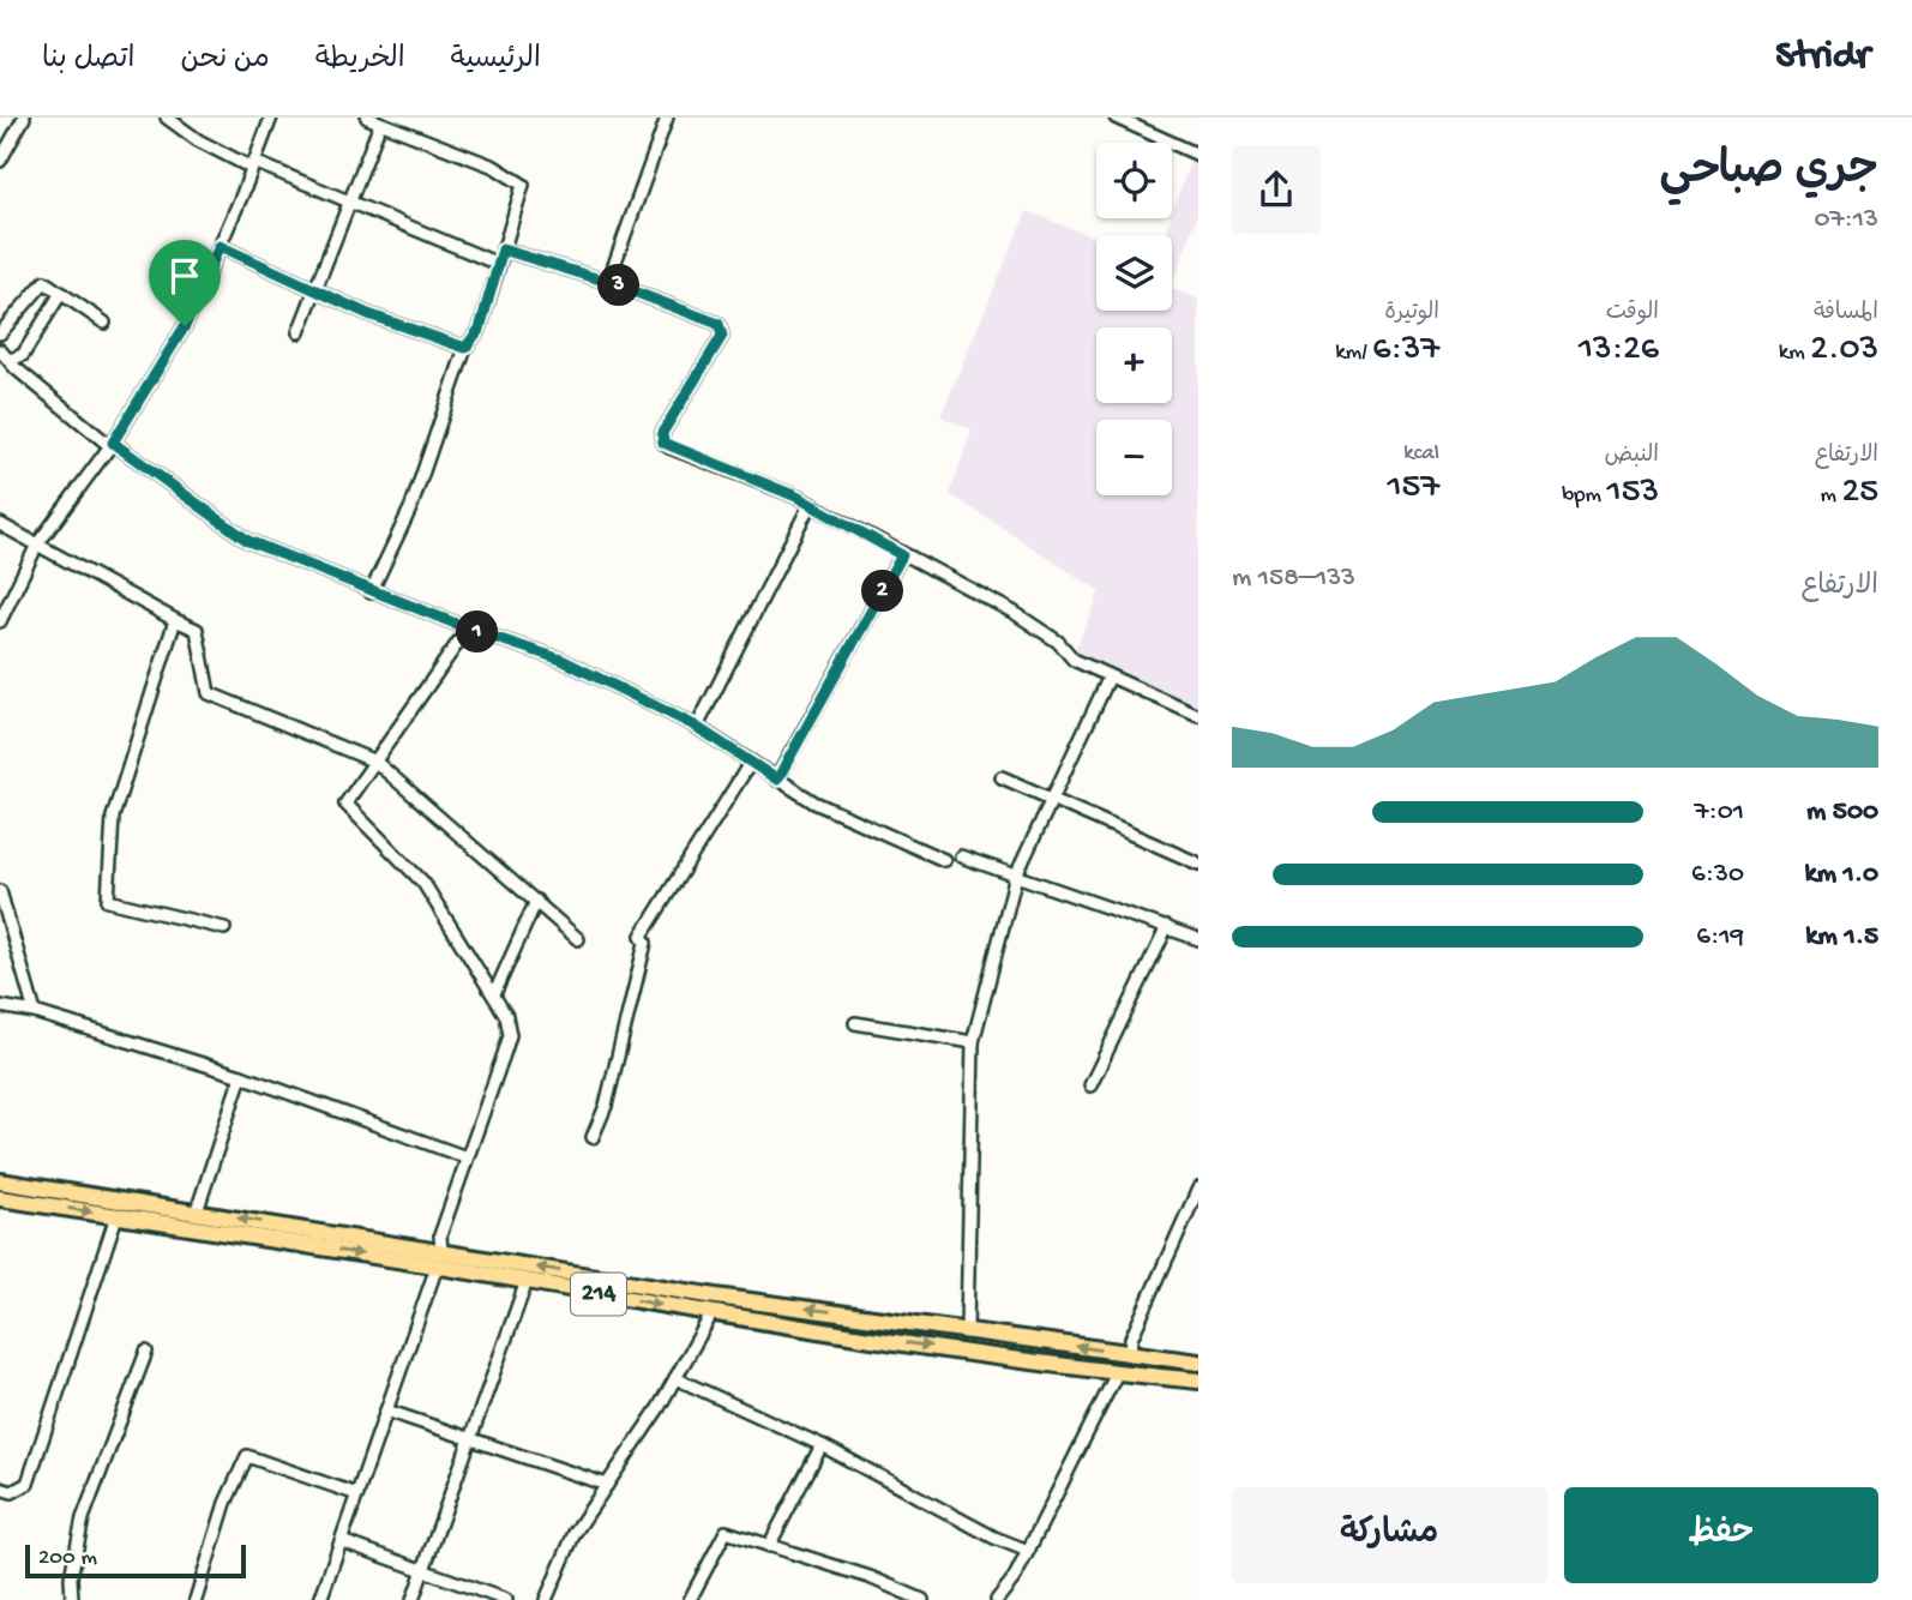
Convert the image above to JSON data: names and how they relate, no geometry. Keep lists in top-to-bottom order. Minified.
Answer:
{"streets":{"highway":["214"]},"scale_bar":"200 m","page":{"header":"Stridr","nav":["الرئيسية","الخريطة","من نحن","اتصل بنا"],"heading":["جري صباحي","07:13"],"map_buttons":["+","−"],"stats":[["المسافة","2.03 km"],["الوقت","13:26"],["الوتيرة","6:37 /km"],["الارتفاع","25 m"],["النبض","153 bpm"],["kcal","157"]],"pins":["3","2","1"],"chart":["الارتفاع","133–158 m"],"list":[{"name":"500 m","note":"7:01"},{"name":"1.0 km","note":"6:30"},{"name":"1.5 km","note":"6:19"}],"buttons":["حفظ","مشاركة"],"scale":"200 m"}}
